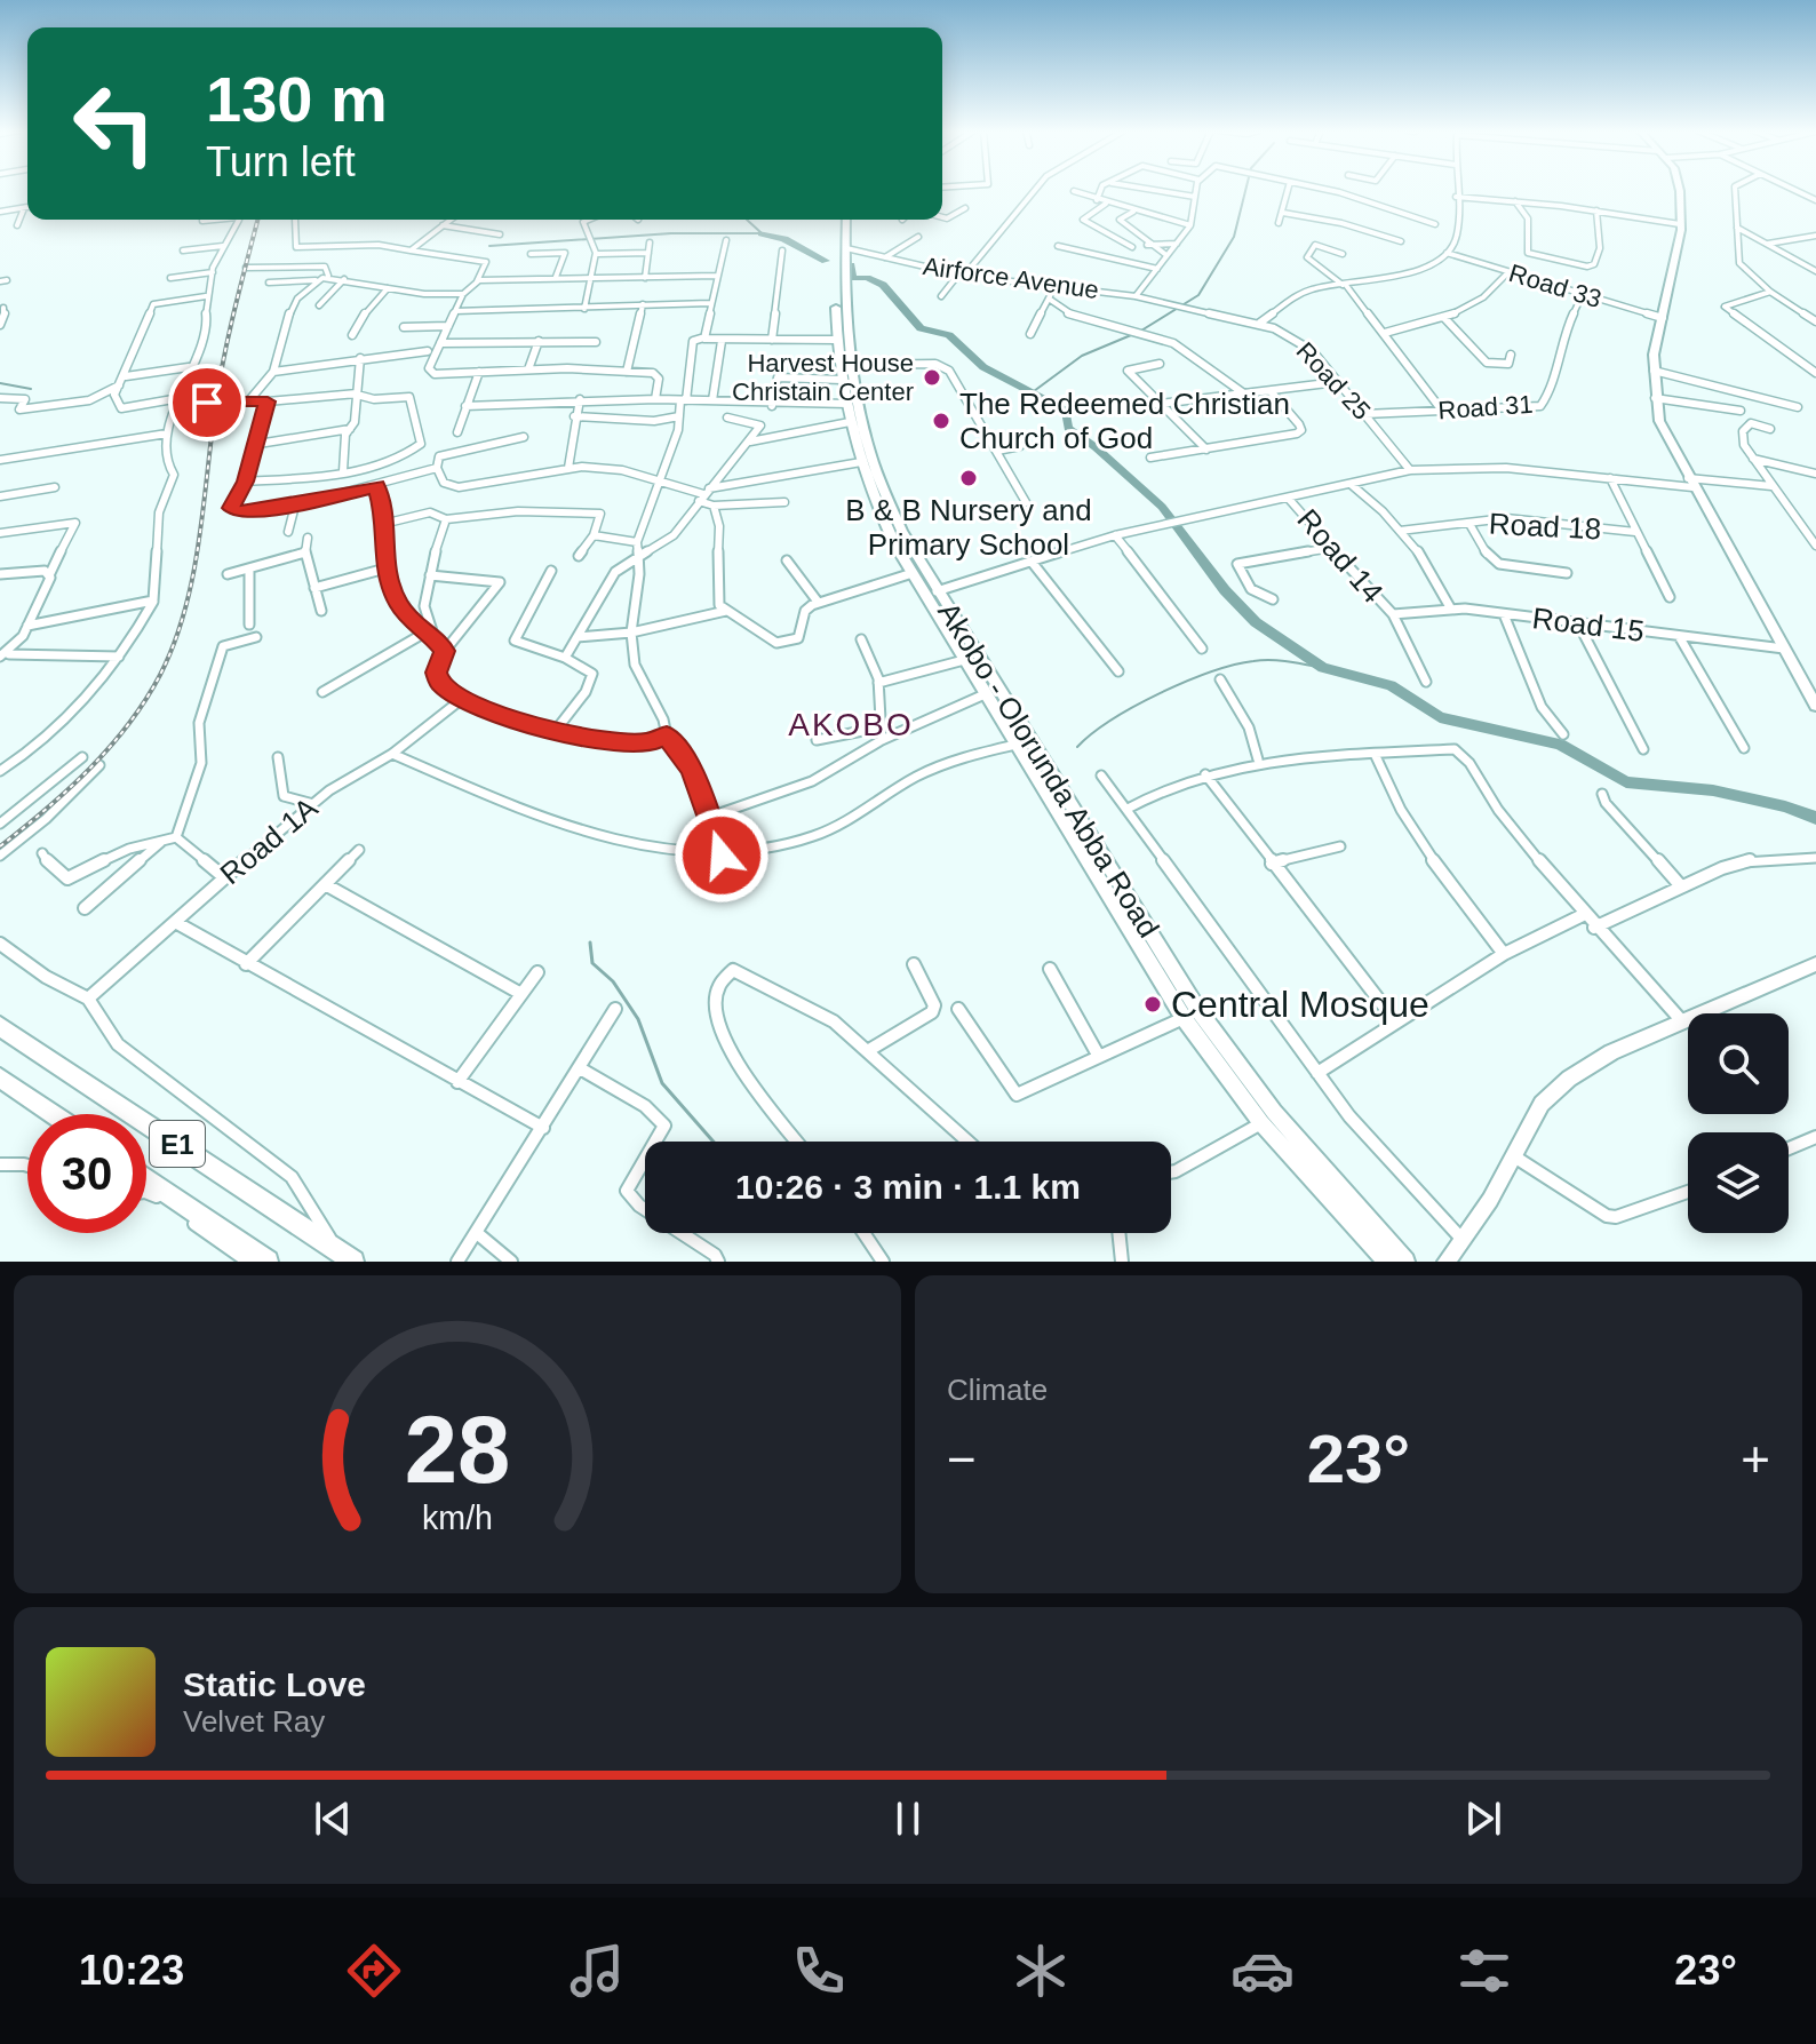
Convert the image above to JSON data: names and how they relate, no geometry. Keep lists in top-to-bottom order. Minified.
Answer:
{"streets":{"highway":["E1"],"main road":["Akobo - Olorunda Abba Road"],"street":["Airforce Avenue","Road 33","Road 25","Road 31","Road 18","Road 14","Road 15","Road 1A"]},"crossings":[["Airforce Avenue","Road 25"],["Airforce Avenue","Akobo - Olorunda Abba Road"],["Road 33","Road 31"],["Road 25","Road 31"],["Road 14","Road 15"]],"districts":["AKOBO"],"places":["Harvest House Christain Center","The Redeemed Christian Church of God","B & B Nursery and Primary School","Central Mosque"],"page":{"turn":["130 m","Turn left"],"limit":"30","trip":"10:26 · 3 min · 1.1 km","tile":"Climate","heat":["−","23°","+"],"song":["Static Love","Velvet Ray"],"tabs":["10:23","23°"],"gauge":["28","km/h"]}}
